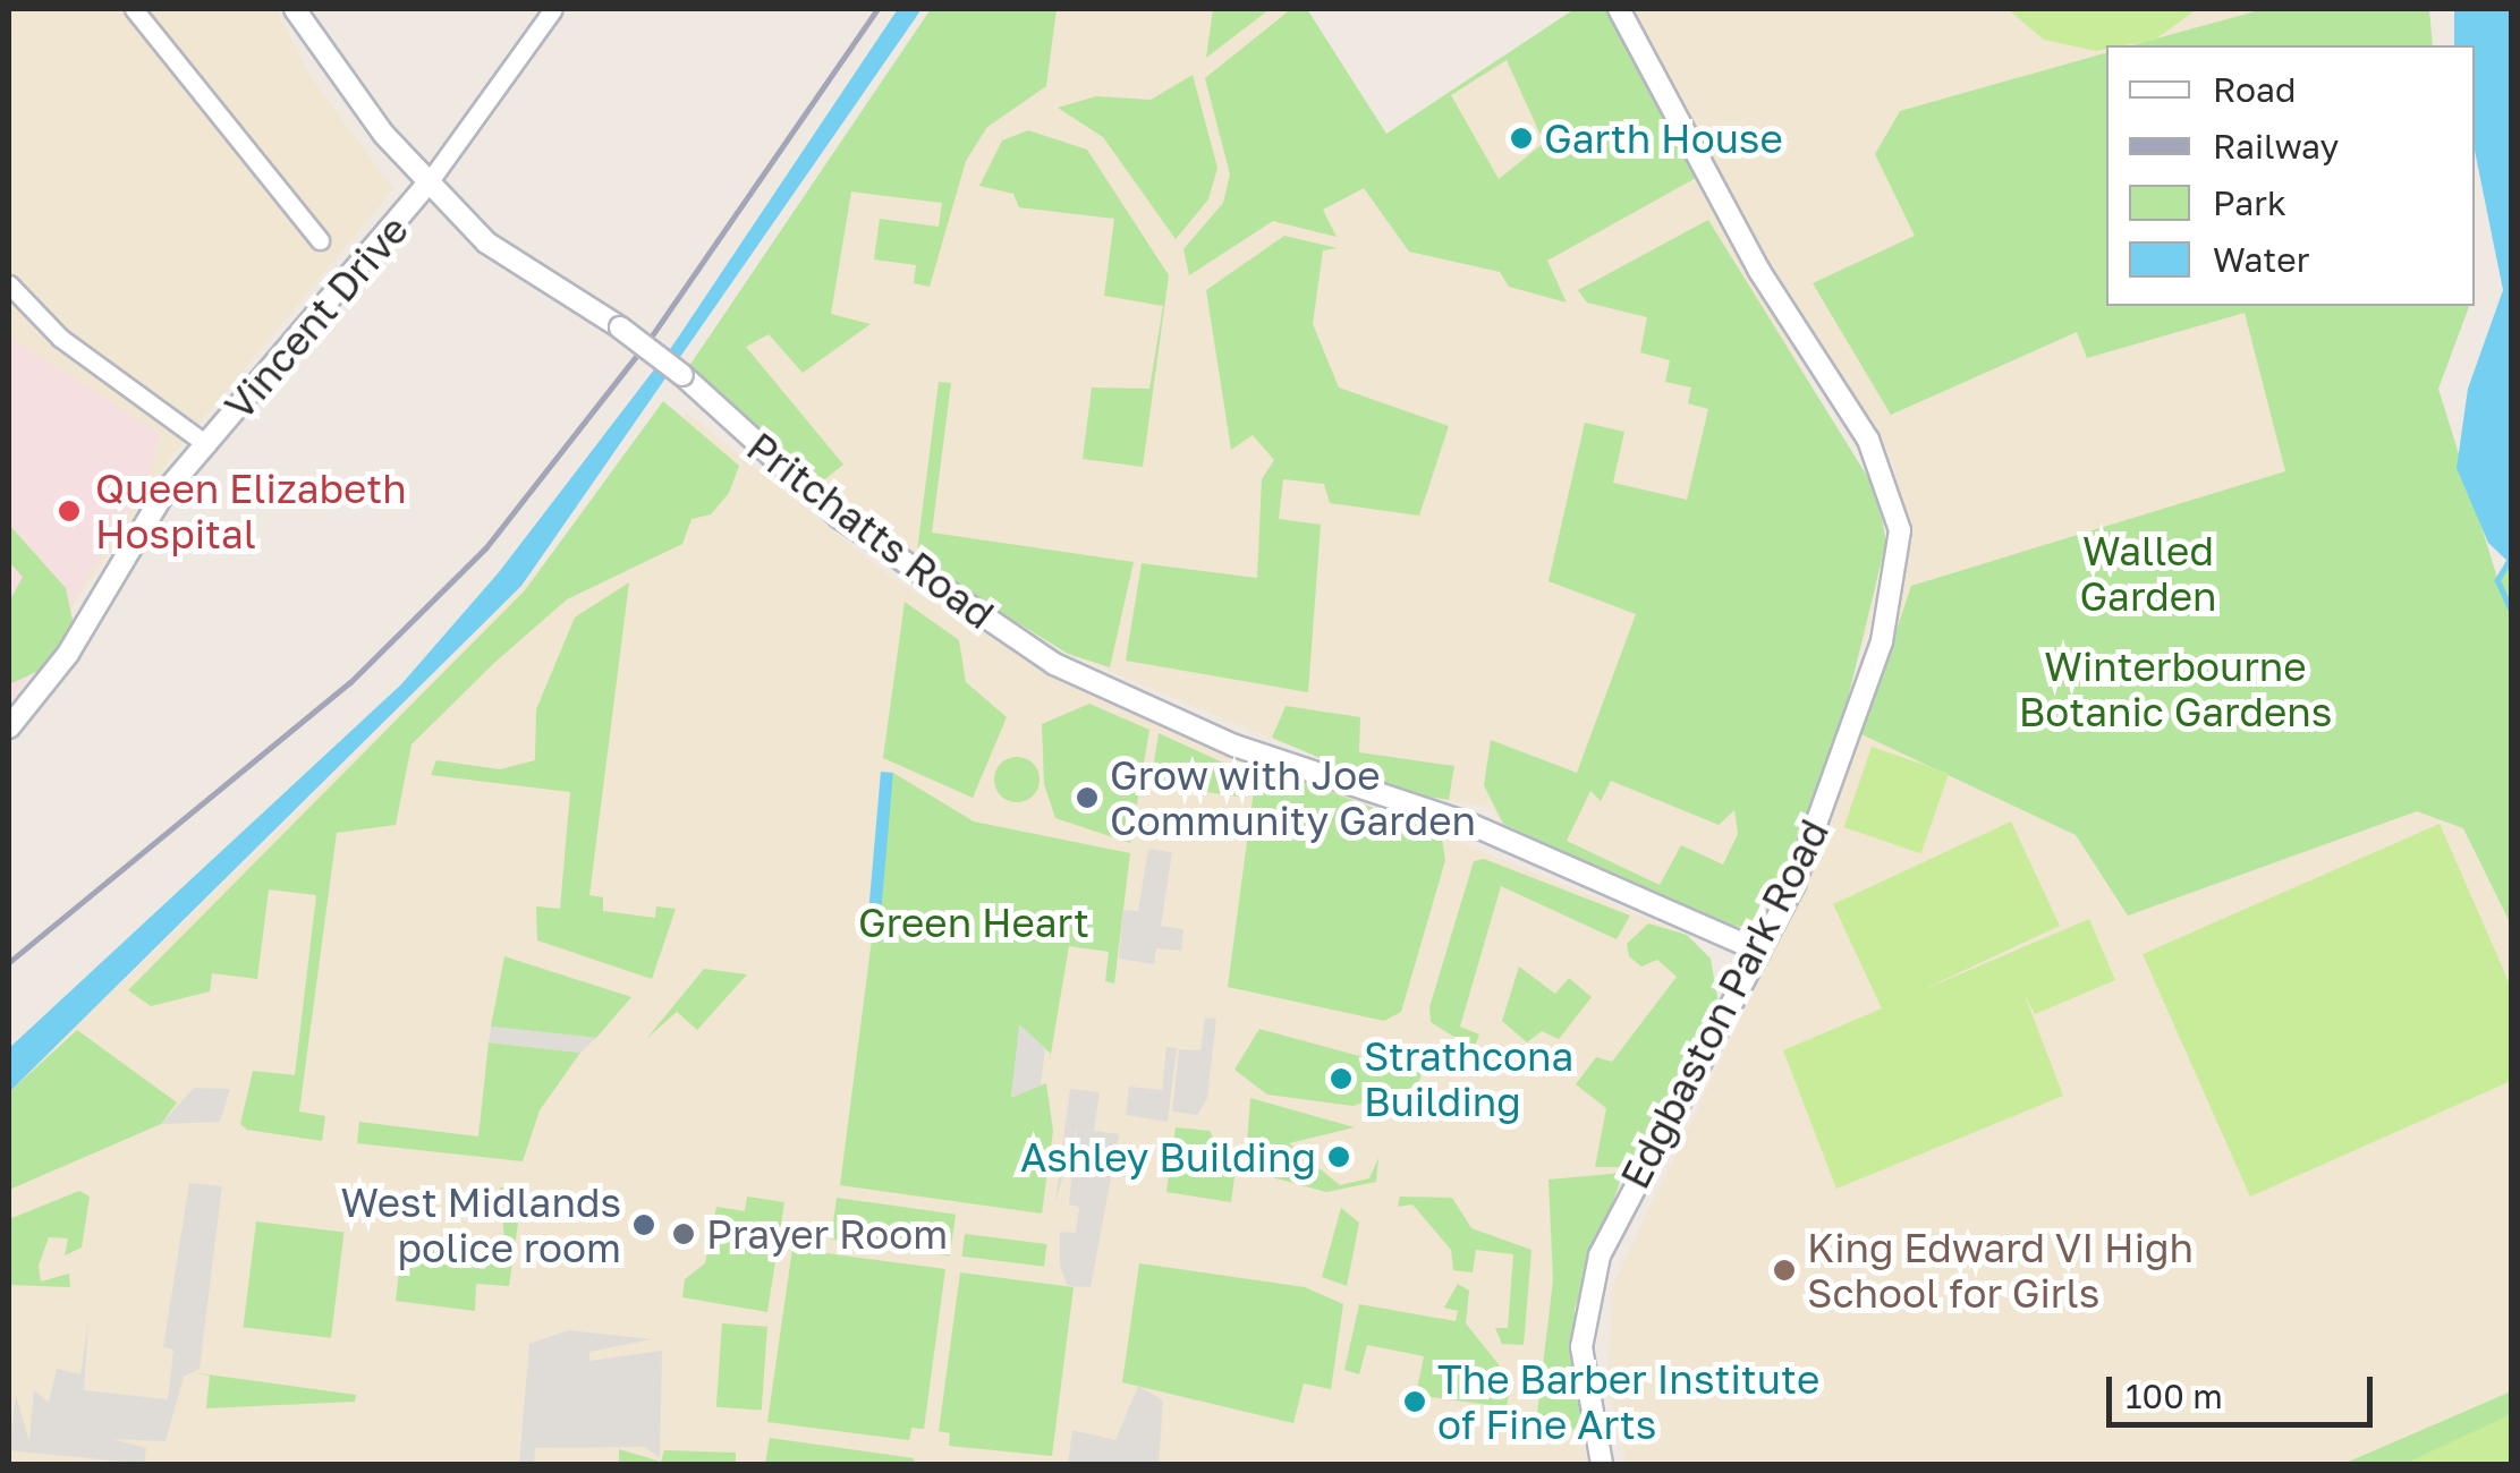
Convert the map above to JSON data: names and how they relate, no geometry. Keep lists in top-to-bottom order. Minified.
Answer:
{"streets":{"street":["Vincent Drive","Pritchatts Road","Edgbaston Park Road"]},"crossings":[["Vincent Drive","Pritchatts Road"],["Pritchatts Road","Edgbaston Park Road"]],"parks":["Walled Garden","Winterbourne Botanic Gardens","Green Heart"],"places":["Garth House","Queen Elizabeth Hospital","Grow with Joe Community Garden","Strathcona Building","Ashley Building","West Midlands police room","Prayer Room","King Edward VI High School for Girls","The Barber Institute of Fine Arts"],"legend":["Road","Railway","Park","Water"],"scale_bar":"100 m"}
